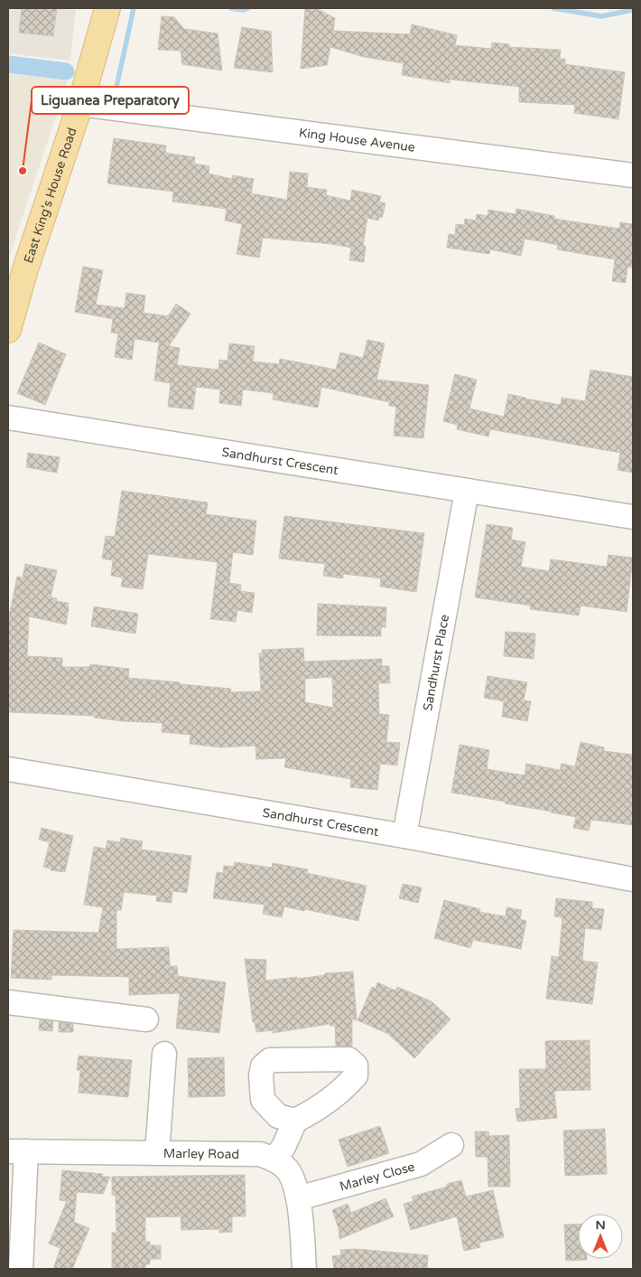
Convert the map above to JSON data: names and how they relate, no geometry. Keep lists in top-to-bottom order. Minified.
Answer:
{"streets":{"main road":["East King's House Road"],"street":["King House Avenue","Sandhurst Crescent","Sandhurst Place","Marley Road","Marley Close"]},"crossings":[["King House Avenue","East King's House Road"],["Sandhurst Crescent","Sandhurst Place"],["Marley Road","Marley Close"]],"places":["Liguanea Preparatory"],"north":"top"}
